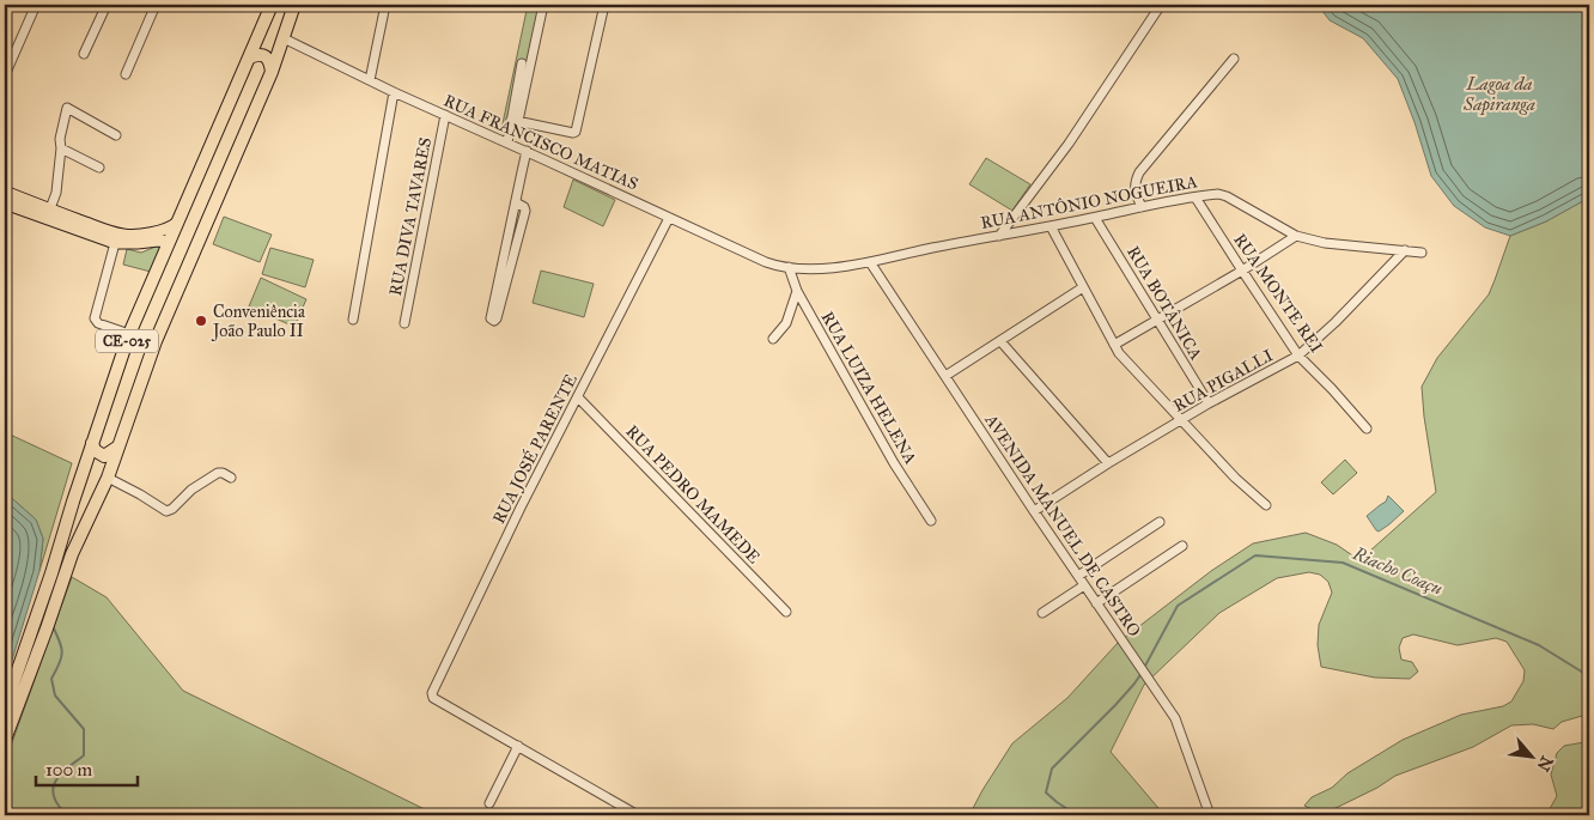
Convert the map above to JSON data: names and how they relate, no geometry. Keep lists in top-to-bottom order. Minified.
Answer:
{"streets":{"highway":["CE-025"],"street":["RUA FRANCISCO MATIAS","RUA ANTÔNIO NOGUEIRA","RUA DIVA TAVARES","RUA MONTE REI","RUA BOTÂNICA","RUA PIGALLI","RUA LUIZA HELENA","RUA JOSÉ PARENTE","RUA PEDRO MAMEDE","AVENIDA MANUEL DE CASTRO"]},"crossings":[["RUA FRANCISCO MATIAS","RUA ANTÔNIO NOGUEIRA"],["RUA FRANCISCO MATIAS","RUA DIVA TAVARES"],["RUA FRANCISCO MATIAS","CE-025"],["RUA FRANCISCO MATIAS","RUA LUIZA HELENA"],["RUA FRANCISCO MATIAS","RUA JOSÉ PARENTE"],["RUA ANTÔNIO NOGUEIRA","RUA MONTE REI"],["RUA ANTÔNIO NOGUEIRA","RUA BOTÂNICA"],["RUA ANTÔNIO NOGUEIRA","RUA PIGALLI"],["RUA ANTÔNIO NOGUEIRA","RUA LUIZA HELENA"],["RUA ANTÔNIO NOGUEIRA","AVENIDA MANUEL DE CASTRO"],["RUA MONTE REI","RUA PIGALLI"],["RUA BOTÂNICA","RUA PIGALLI"],["RUA PIGALLI","AVENIDA MANUEL DE CASTRO"],["RUA JOSÉ PARENTE","RUA PEDRO MAMEDE"]],"water":["Lagoa da Sapiranga","Riacho Coaçu"],"places":["Conveniência João Paulo II"],"scale_bar":"100 m","north":"bottom right"}
